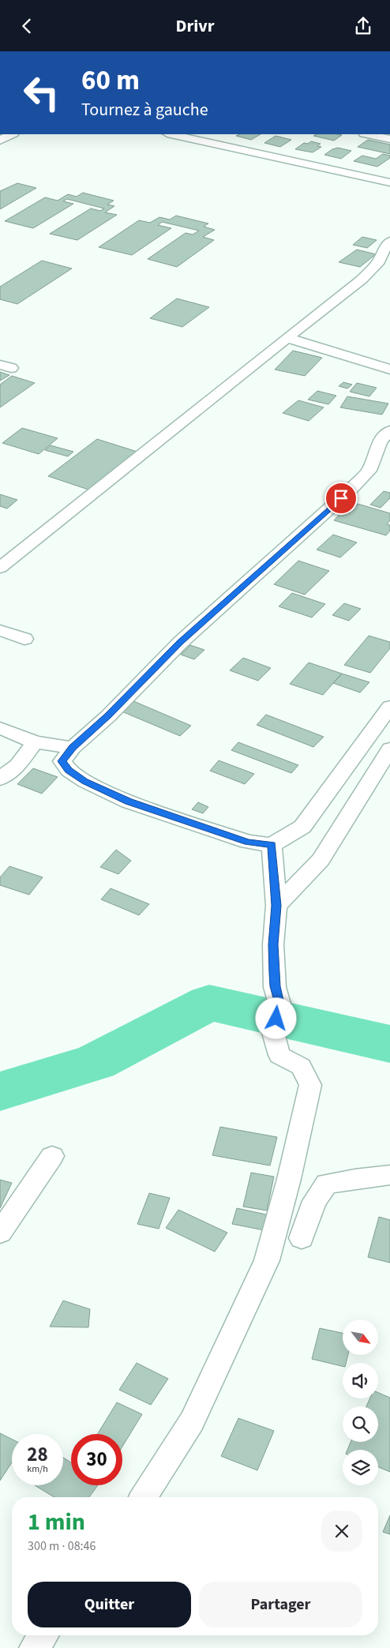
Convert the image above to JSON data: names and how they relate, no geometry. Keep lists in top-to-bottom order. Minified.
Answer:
{"north":"bottom right","page":{"header":"Drivr","turn":["60 m","Tournez à gauche"],"speed":"28 km/h","limit":"30","heading":["1 min","300 m · 08:46"],"buttons":["Quitter","Partager"]}}
